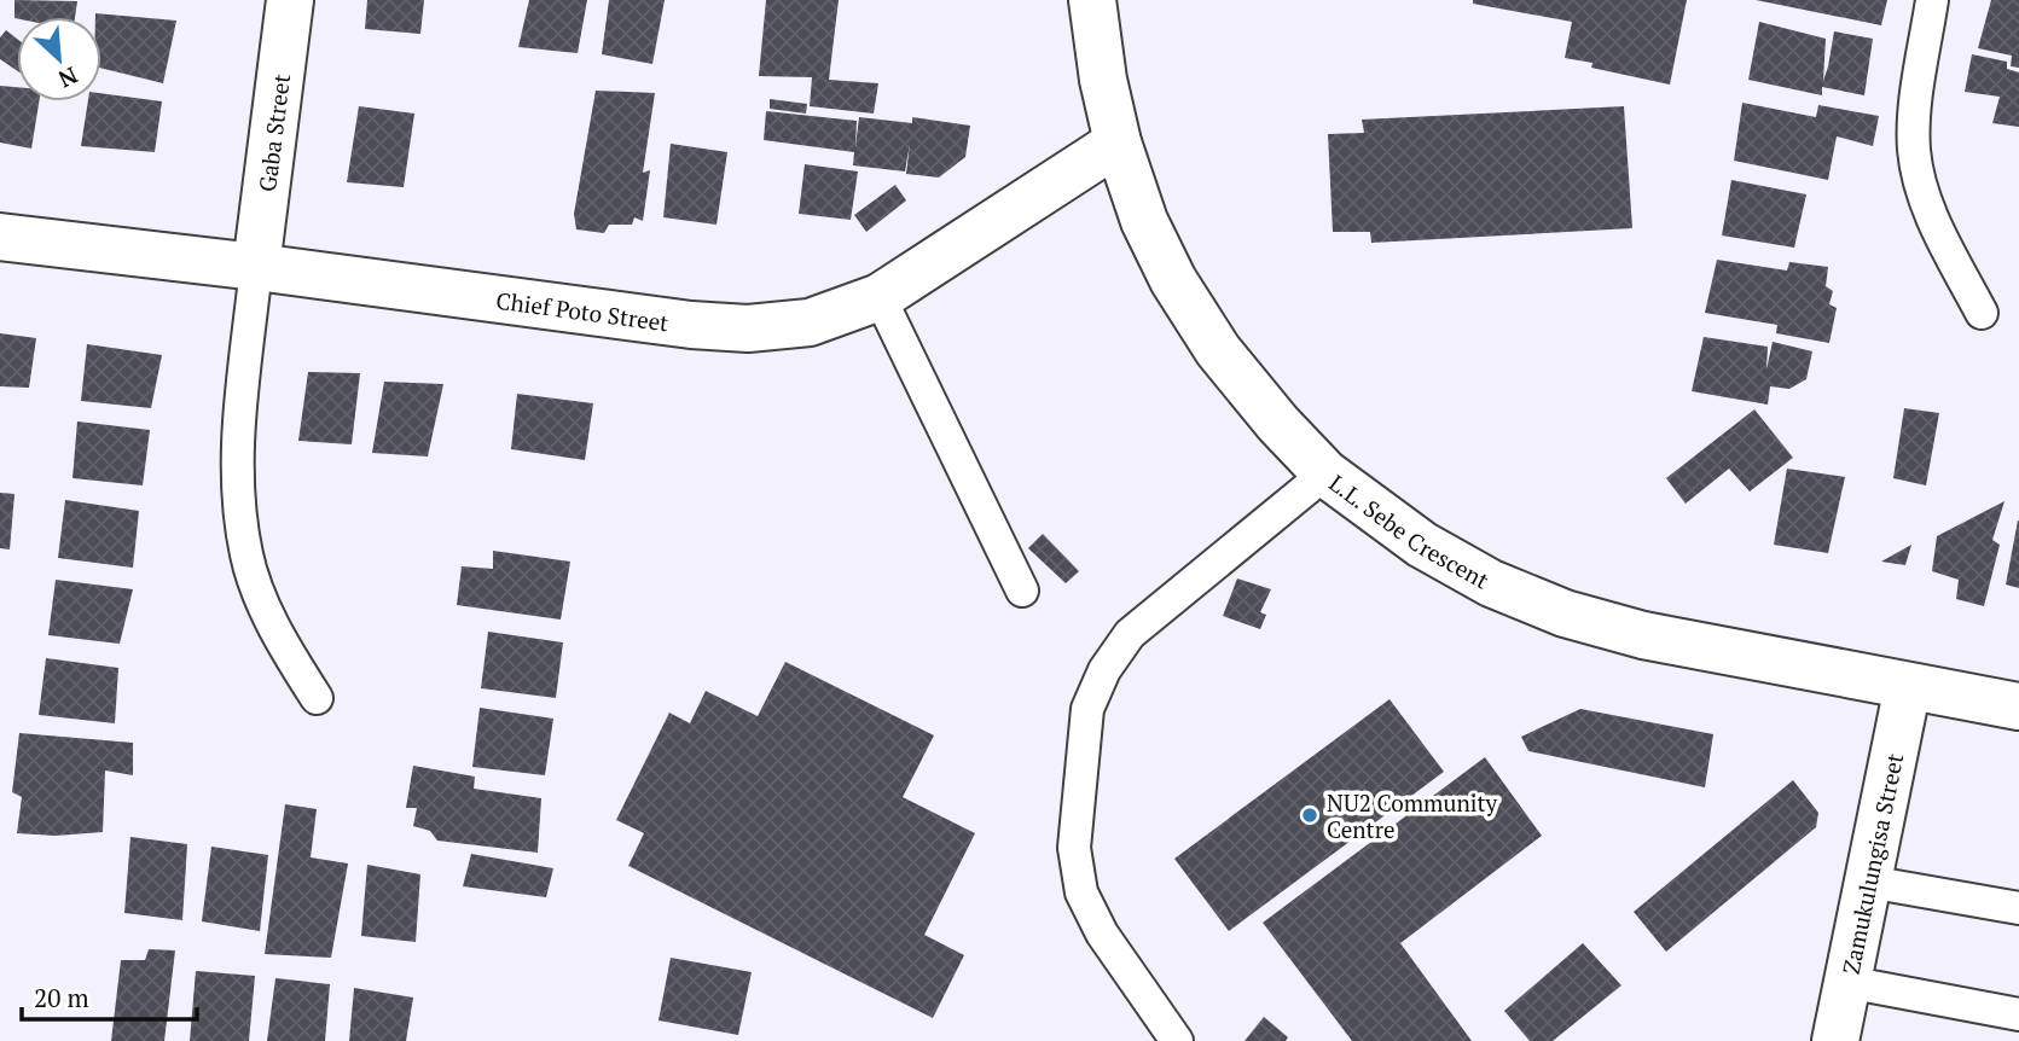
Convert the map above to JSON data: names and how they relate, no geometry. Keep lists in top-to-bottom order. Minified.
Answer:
{"streets":{"street":["Gaba Street","Chief Poto Street","L.L. Sebe Crescent","Zamukulungisa Street"]},"crossings":[["Gaba Street","Chief Poto Street"],["Chief Poto Street","L.L. Sebe Crescent"],["L.L. Sebe Crescent","Zamukulungisa Street"]],"places":["NU2 Community Centre"],"scale_bar":"20 m","north":"bottom right"}
